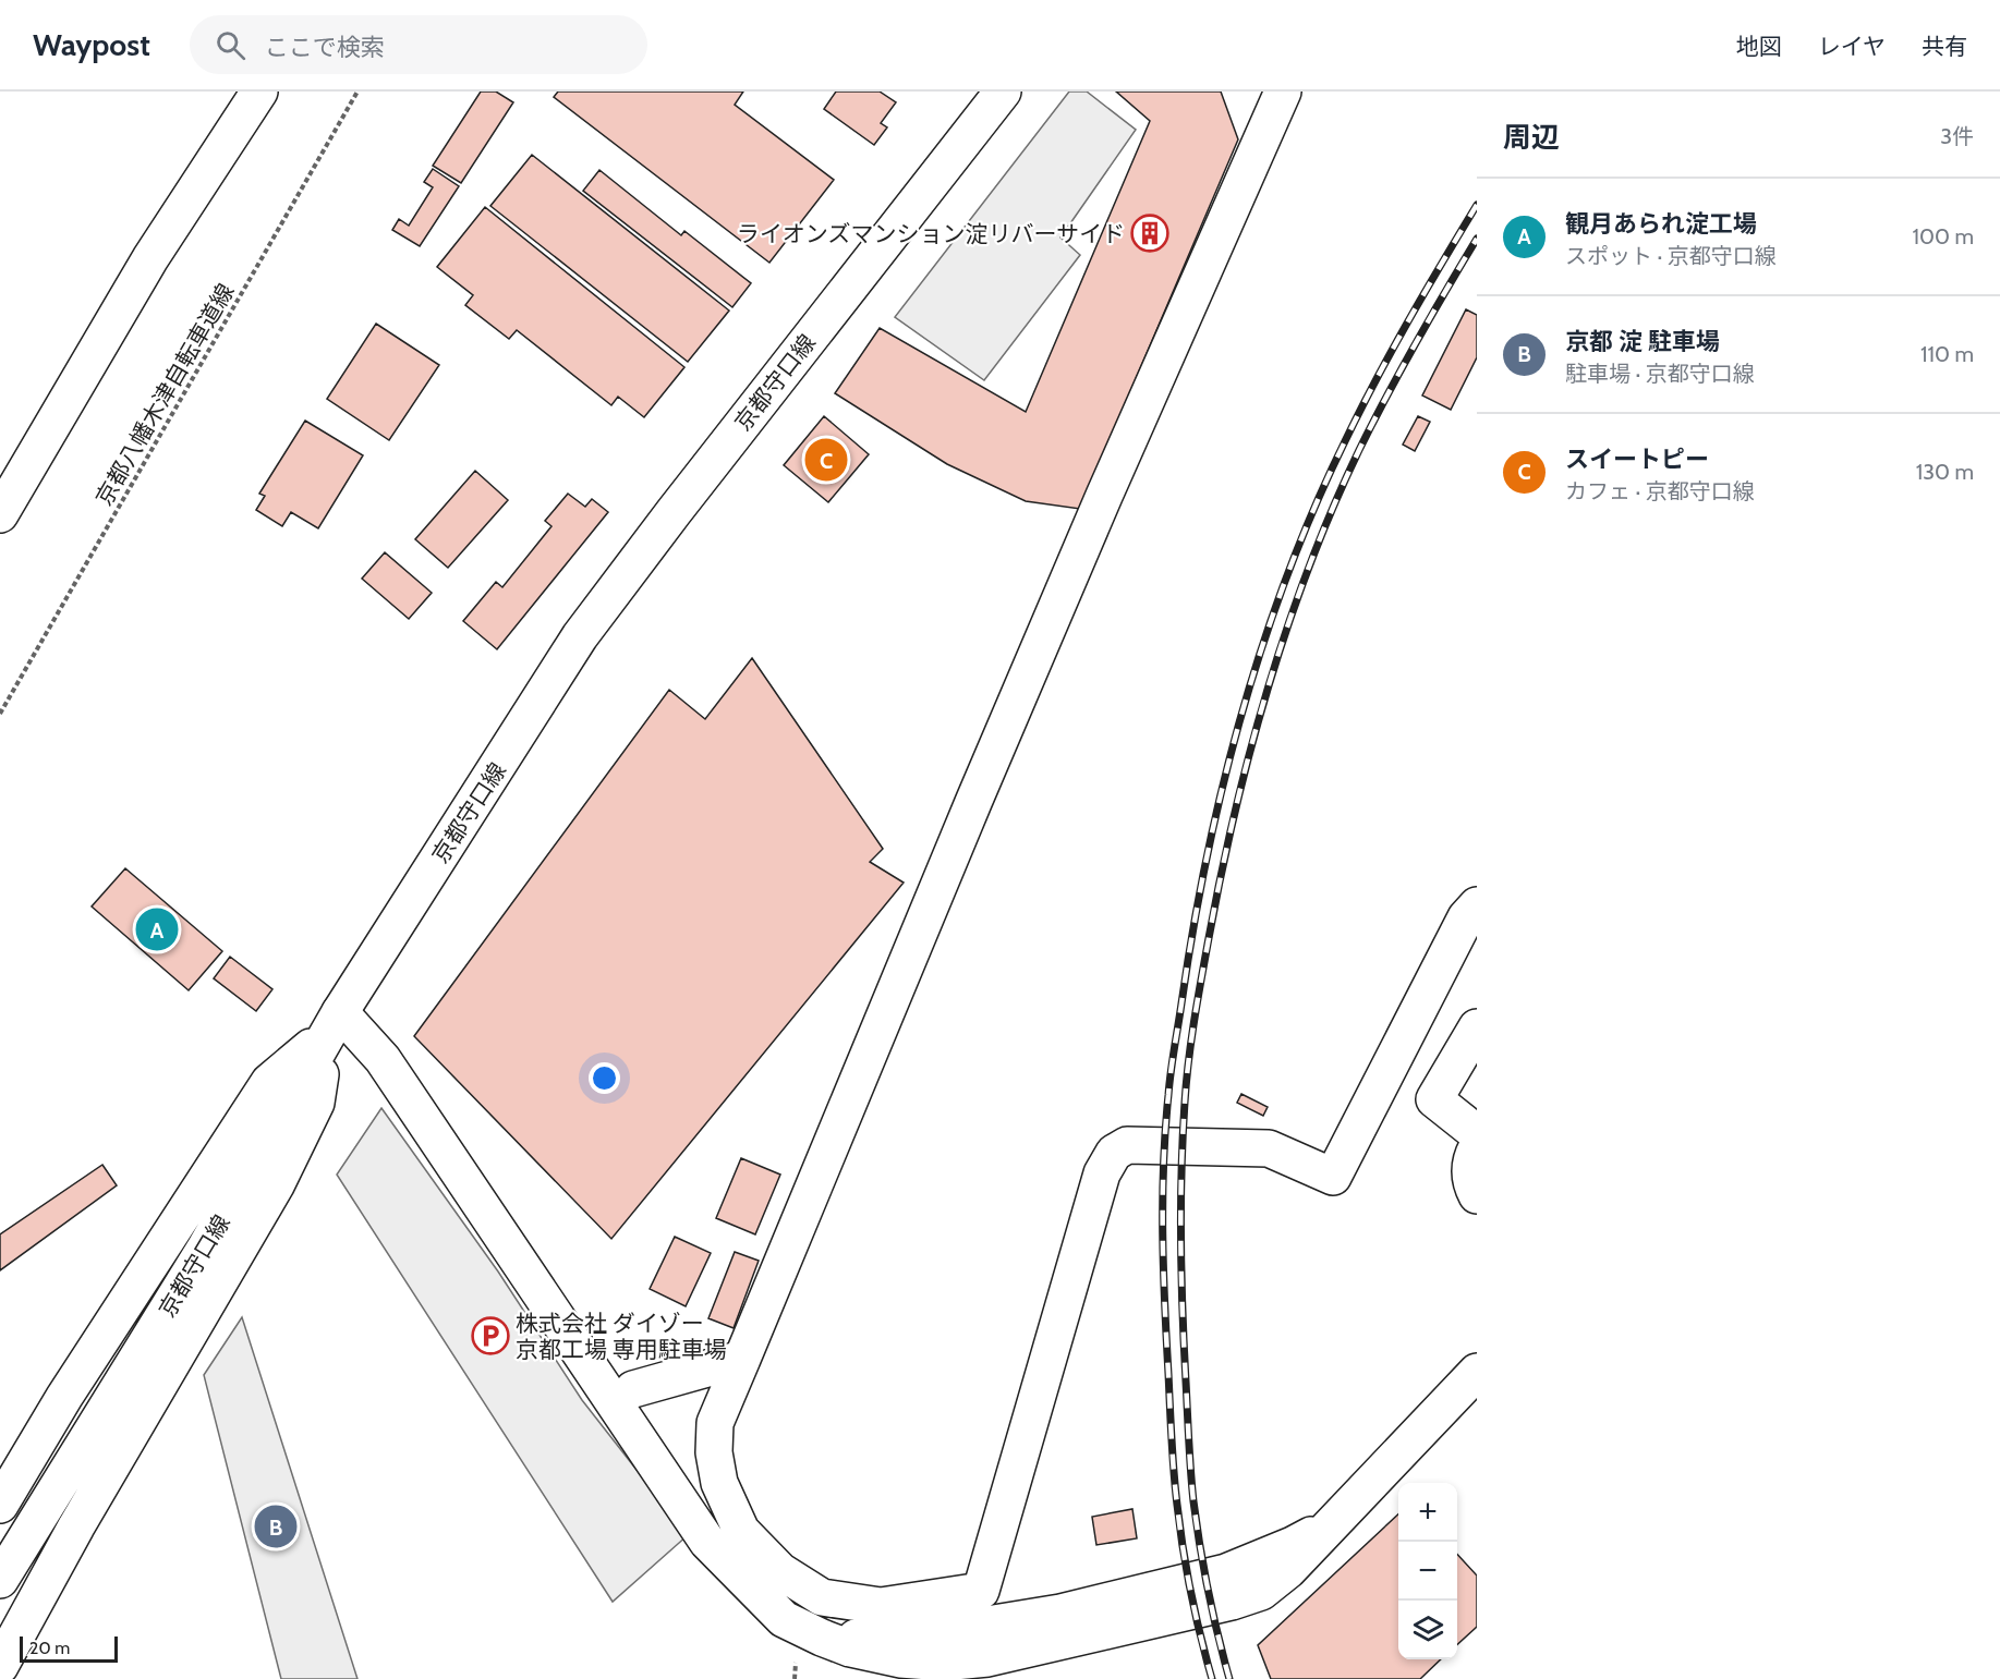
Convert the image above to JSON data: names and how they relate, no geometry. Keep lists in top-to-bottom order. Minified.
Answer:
{"streets":{"main road":["京都守口線"],"path":["京都八幡木津自転車道線"]},"places":{"building":["ライオンズマンション淀リバーサイド"],"parking":["株式会社 ダイゾー 京都工場 専用駐車場"]},"scale_bar":"20 m","page":{"header":"Waypost","search":"ここで検索","nav":["地図","レイヤ","共有"],"heading":["周辺","3件"],"list":[{"mark":"A","name":"観月あられ淀工場","note":"スポット · 京都守口線","value":"100 m"},{"mark":"B","name":"京都 淀 駐車場","note":"駐車場 · 京都守口線","value":"110 m"},{"mark":"C","name":"スイートピー","note":"カフェ · 京都守口線","value":"130 m"}],"pins":["C","A","B"],"map_buttons":["+","−"],"scale":"20 m"}}
